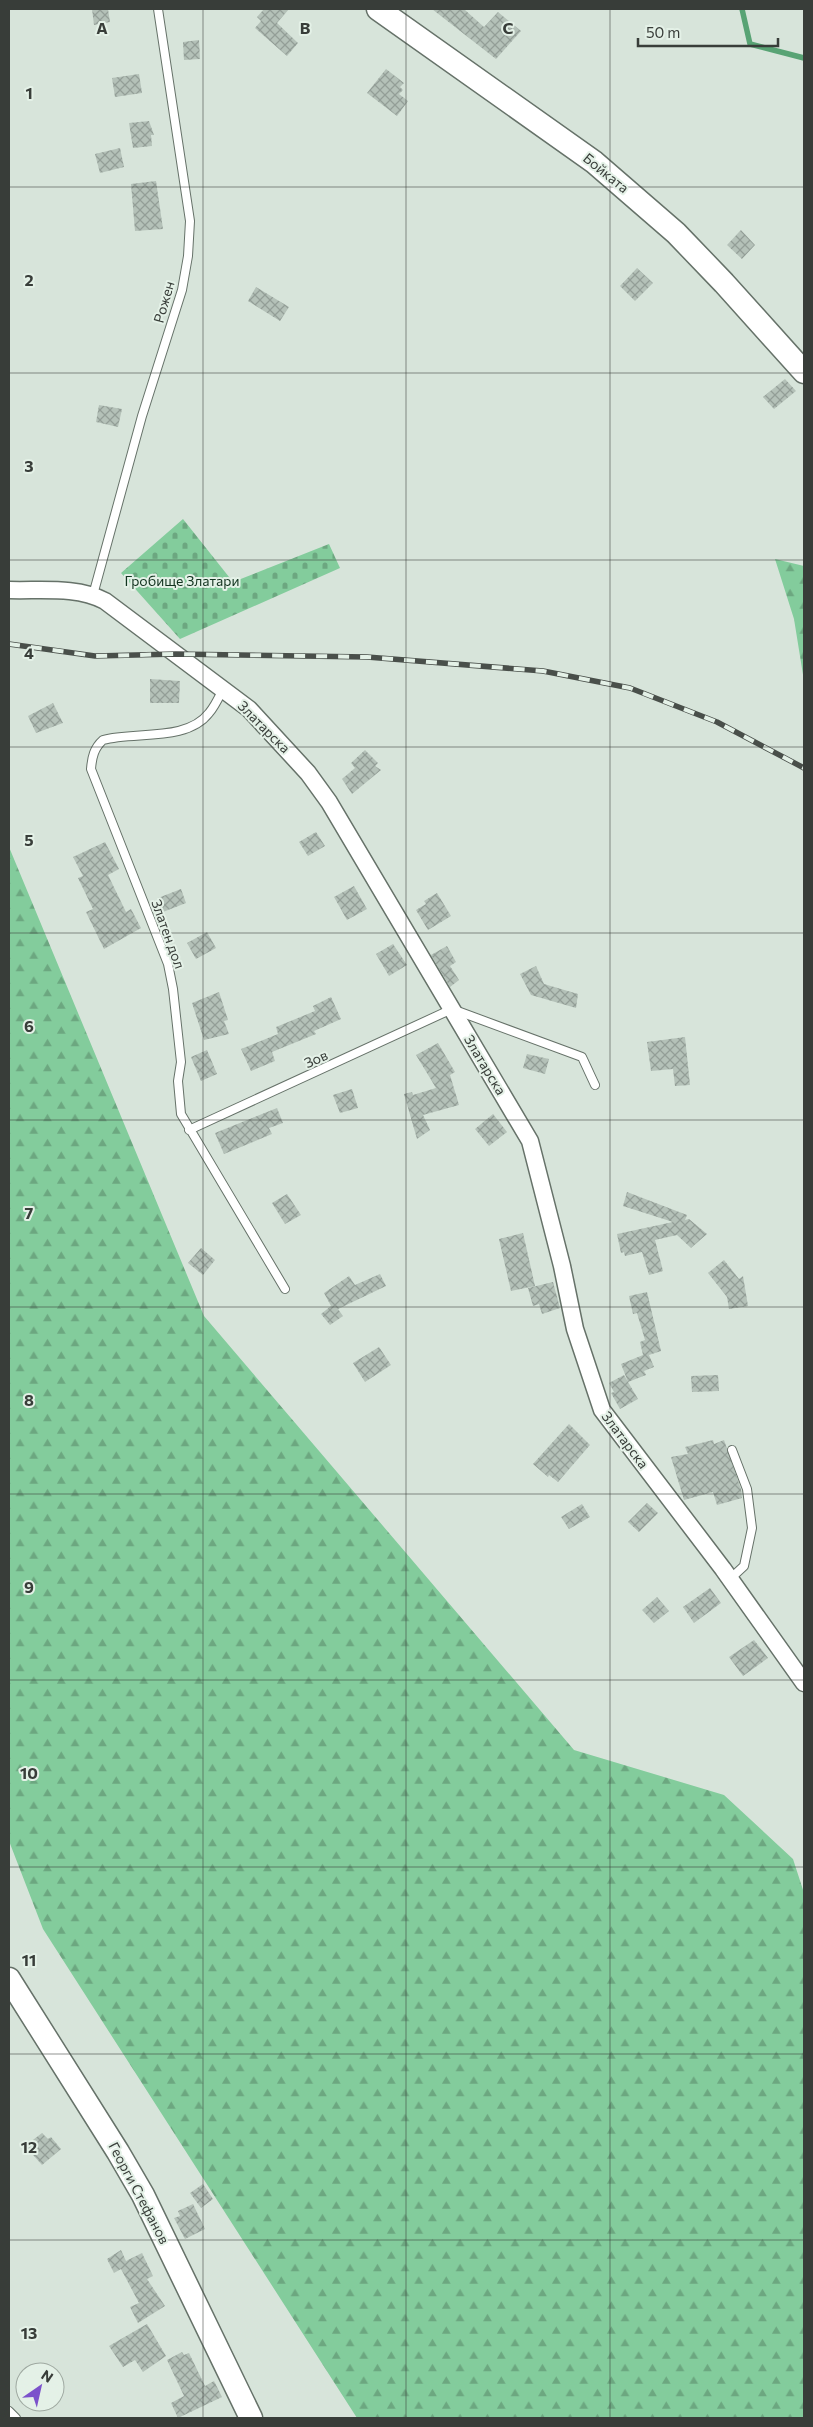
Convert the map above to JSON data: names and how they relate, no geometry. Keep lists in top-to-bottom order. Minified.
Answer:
{"streets":{"street":["Бойката","Златарска","Георги Стефанов"],"lane":["Рожен","Златен дол","Зов"]},"crossings":[["Рожен","Златарска"],["Златарска","Златен дол"],["Златарска","Зов"],["Златен дол","Зов"]],"parks":["Гробище Златари"],"scale_bar":"50 m","north":"top right","grid":{"columns":["A","B","C"],"rows":["1","2","3","4","5","6","7","8","9","10","11","12","13"]}}
